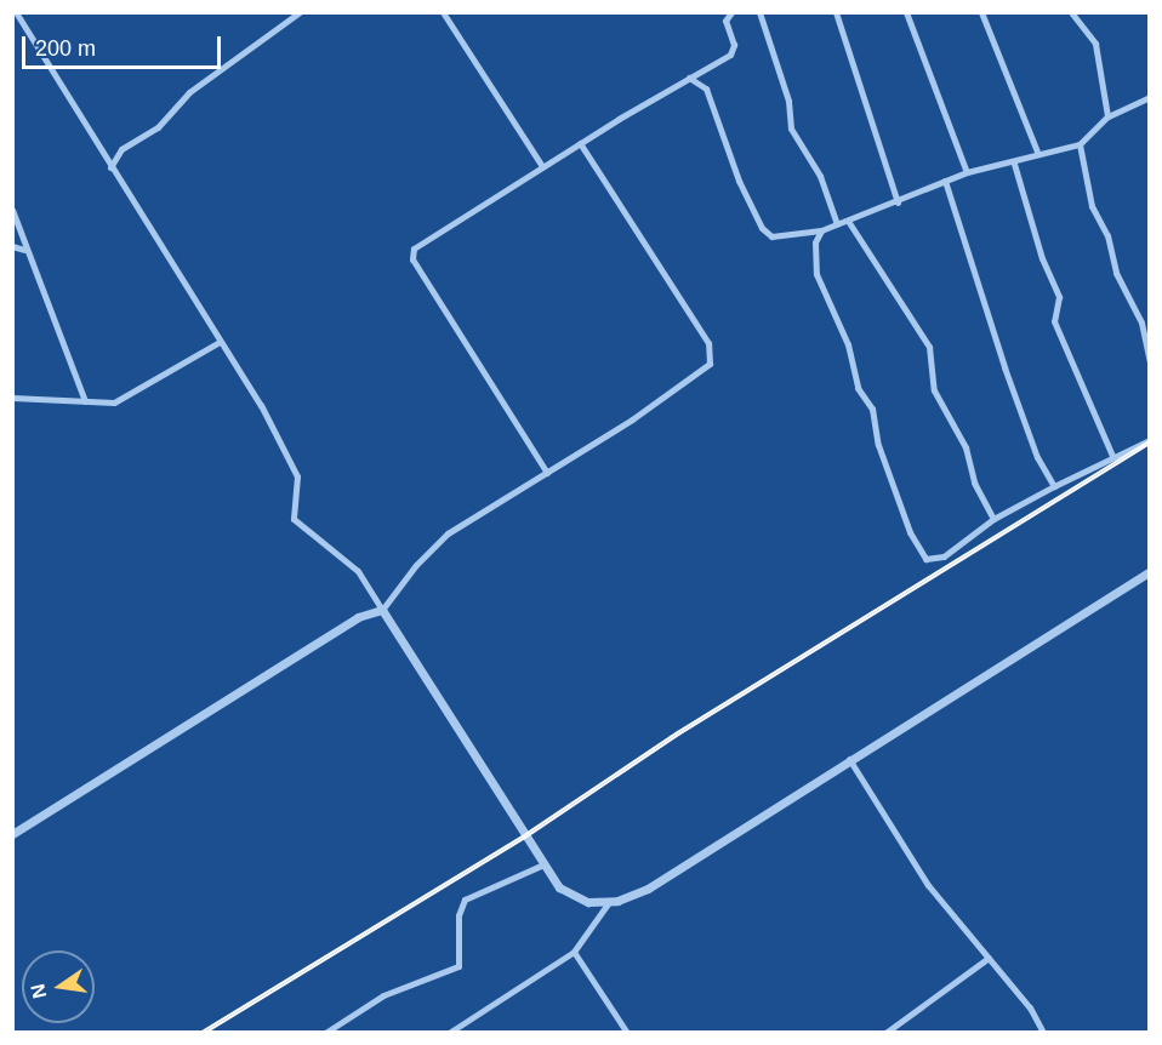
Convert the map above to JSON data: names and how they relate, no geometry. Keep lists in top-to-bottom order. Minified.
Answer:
{"scale_bar":"200 m","north":"left"}
